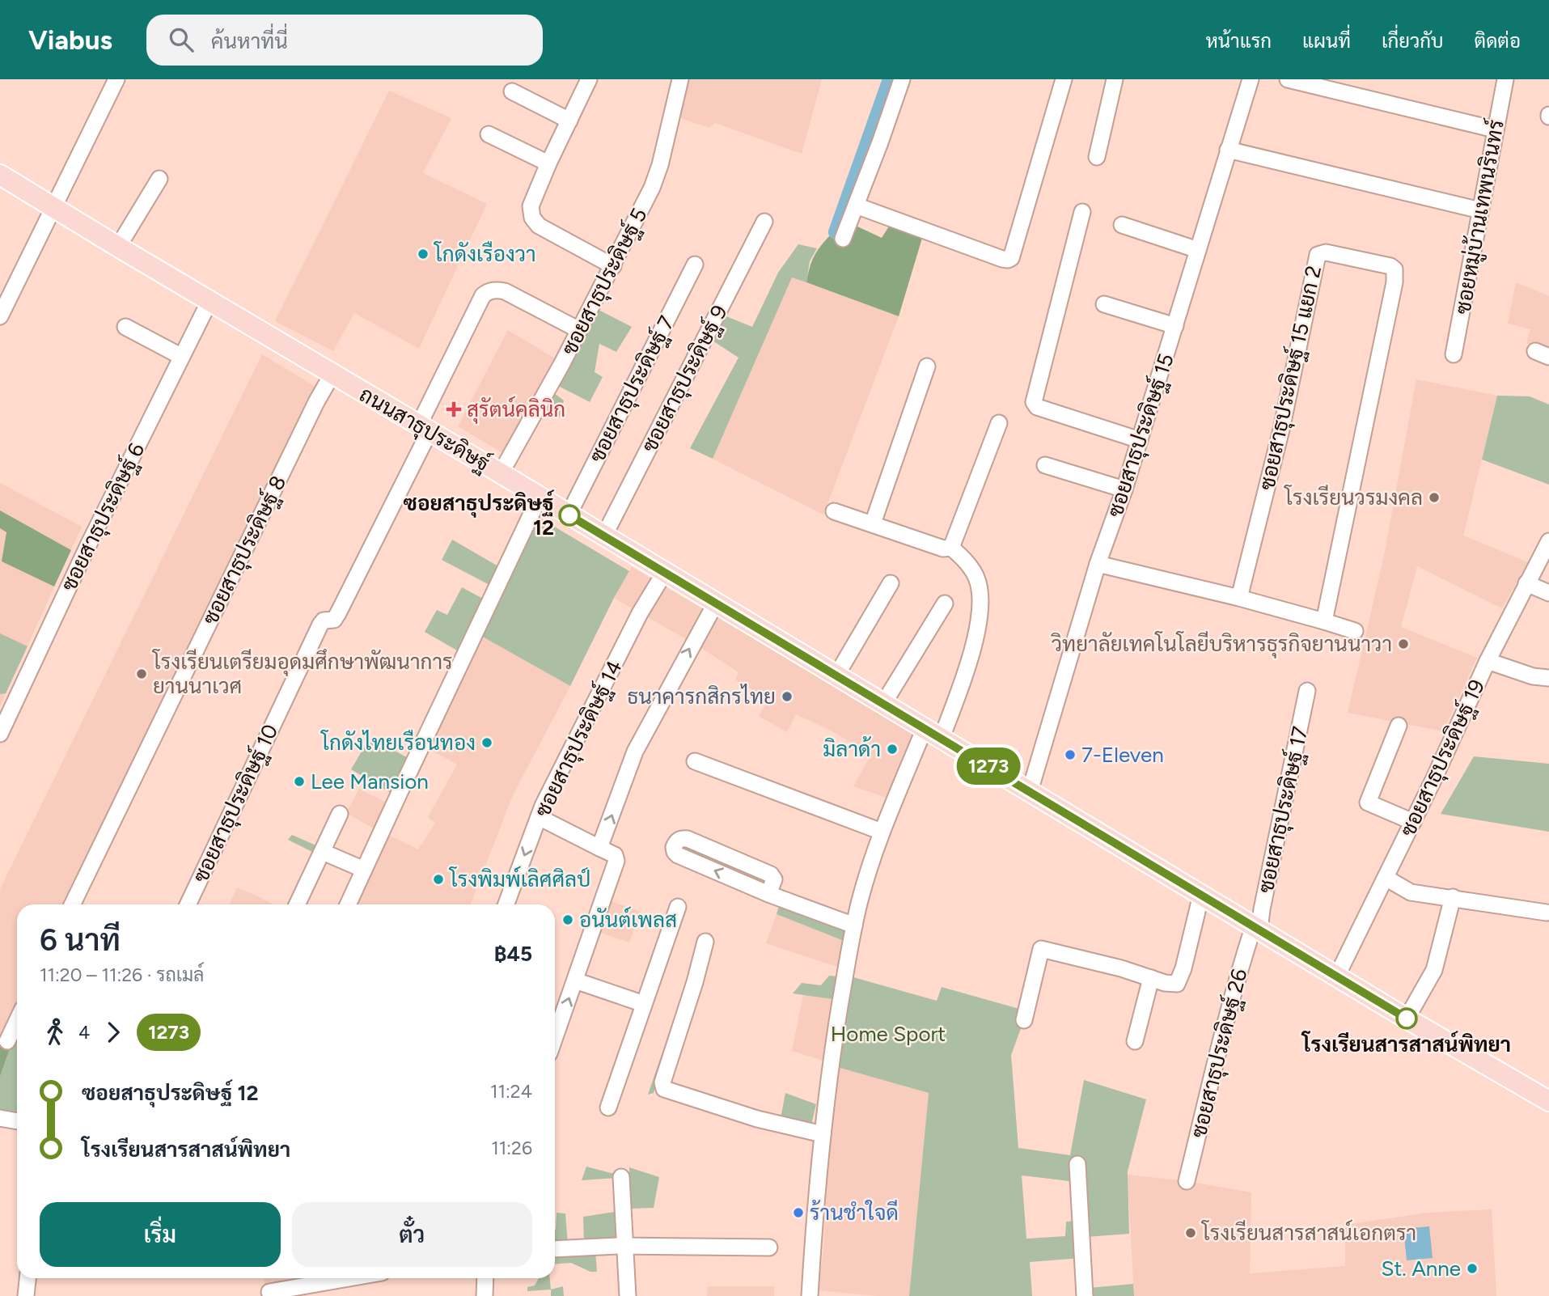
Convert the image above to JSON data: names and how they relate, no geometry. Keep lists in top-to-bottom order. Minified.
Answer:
{"streets":{"main road":["ถนนสาธุประดิษฐ์"],"street":["ซอยหมู่บ้านเทพนรินทร์","ซอยสาธุประดิษฐ์ 5","ซอยสาธุประดิษฐ์ 15 แยก 2","ซอยสาธุประดิษฐ์ 9","ซอยสาธุประดิษฐ์ 7","ซอยสาธุประดิษฐ์ 15","ซอยสาธุประดิษฐ์ 6","ซอยสาธุประดิษฐ์ 8","ซอยสาธุประดิษฐ์ 14","ซอยสาธุประดิษฐ์ 19","ซอยสาธุประดิษฐ์ 10","ซอยสาธุประดิษฐ์ 17","ซอยสาธุประดิษฐ์ 26"]},"crossings":[["ซอยสาธุประดิษฐ์ 5","ถนนสาธุประดิษฐ์"],["ซอยสาธุประดิษฐ์ 5","ซอยสาธุประดิษฐ์ 10"],["ซอยสาธุประดิษฐ์ 9","ถนนสาธุประดิษฐ์"],["ซอยสาธุประดิษฐ์ 7","ถนนสาธุประดิษฐ์"],["ถนนสาธุประดิษฐ์","ซอยสาธุประดิษฐ์ 15"],["ถนนสาธุประดิษฐ์","ซอยสาธุประดิษฐ์ 6"],["ถนนสาธุประดิษฐ์","ซอยสาธุประดิษฐ์ 8"],["ถนนสาธุประดิษฐ์","ซอยสาธุประดิษฐ์ 14"],["ถนนสาธุประดิษฐ์","ซอยสาธุประดิษฐ์ 19"],["ถนนสาธุประดิษฐ์","ซอยสาธุประดิษฐ์ 10"],["ถนนสาธุประดิษฐ์","ซอยสาธุประดิษฐ์ 17"],["ถนนสาธุประดิษฐ์","ซอยสาธุประดิษฐ์ 26"],["ซอยสาธุประดิษฐ์ 17","ซอยสาธุประดิษฐ์ 26"]],"parks":["Home Sport"],"places":{"other":["โกดังเรืองวา","โรงเรียนวรมงคล","ซอยสาธุประดิษฐ์ 12","วิทยาลัยเทคโนโลยีบริหารธุรกิจยานนาวา","โรงเรียนเตรียมอุดมศึกษาพัฒนาการ ยานนาเวศ","ธนาคารกสิกรไทย","โกดังไทยเรือนทอง","มิลาด้า","7-Eleven","Lee Mansion","โรงพิมพ์เลิศศิลป์","อนันต์เพลส","โรงเรียนสารสาสน์พิทยา","ร้านชำใจดี","โรงเรียนสารสาสน์เอกตรา","St. Anne"],"health":["สุรัตน์คลินิก"]},"lines":["bus line 1273"],"page":{"header":"Viabus","search":"ค้นหาที่นี่","nav":["หน้าแรก","แผนที่","เกี่ยวกับ","ติดต่อ"],"on_map":"1273","heading":["6 นาที","11:20 – 11:26 · รถเมล์","฿45"],"legs":["4","1273"],"list":[{"name":"ซอยสาธุประดิษฐ์ 12","value":"11:24"},{"name":"โรงเรียนสารสาสน์พิทยา","value":"11:26"}],"buttons":["เริ่ม","ตั๋ว"]}}
